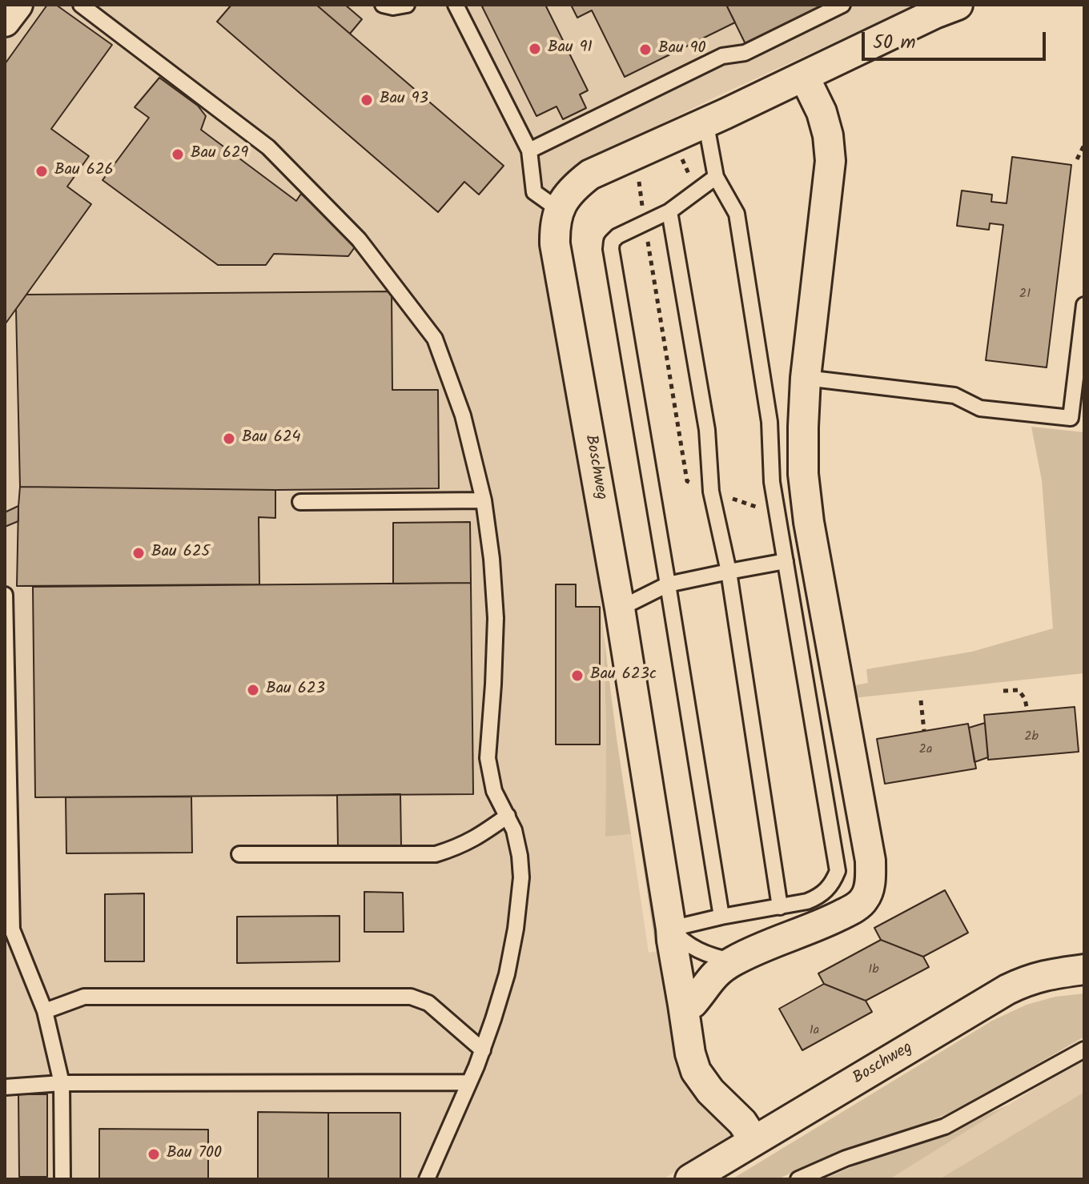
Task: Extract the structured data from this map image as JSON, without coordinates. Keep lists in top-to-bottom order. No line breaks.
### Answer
{"streets":{"street":["Boschweg"]},"places":["Bau 91","Bau 90","Bau 93","Bau 629","Bau 626","Bau 624","Bau 625","Bau 623c","Bau 623","Bau 700"],"house_numbers":["21","2b","2a","1b","1a"],"scale_bar":"50 m"}
